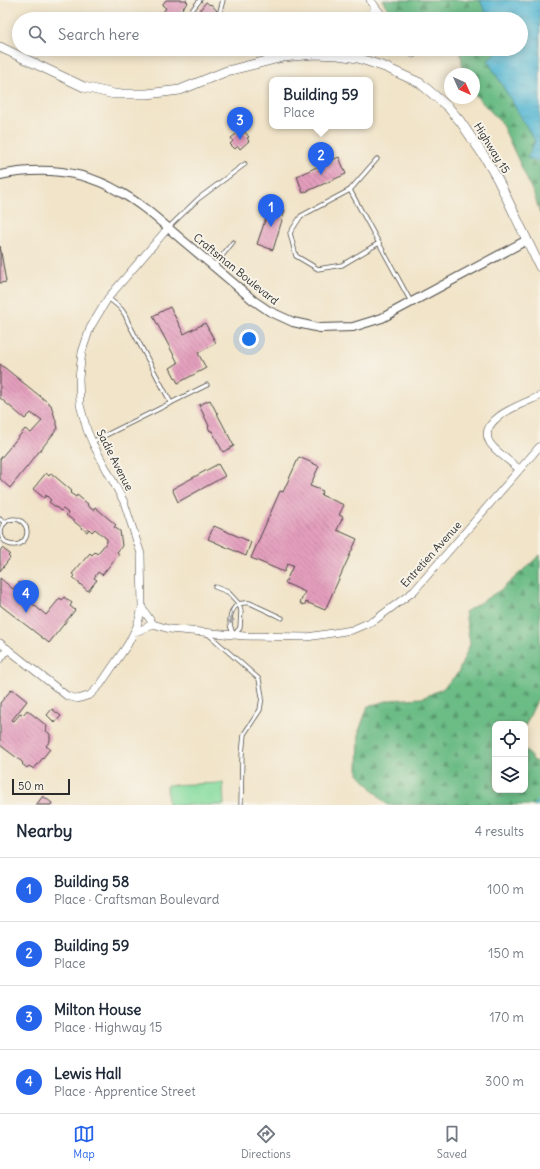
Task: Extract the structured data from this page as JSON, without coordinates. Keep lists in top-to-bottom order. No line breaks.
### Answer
{"streets":{"main road":["Highway 15"],"street":["Craftsman Boulevard","Sadie Avenue","Entretien Avenue"]},"crossings":[["Highway 15","Craftsman Boulevard"],["Craftsman Boulevard","Sadie Avenue"]],"scale_bar":"50 m","north":"bottom right","page":{"search":"Search here","popup":["Building 59","Place"],"pins":["3","2","1","4"],"scale":"50 m","heading":["Nearby","4 results"],"list":[{"mark":"1","name":"Building 58","note":"Place · Craftsman Boulevard","value":"100 m"},{"mark":"2","name":"Building 59","note":"Place","value":"150 m"},{"mark":"3","name":"Milton House","note":"Place · Highway 15","value":"170 m"},{"mark":"4","name":"Lewis Hall","note":"Place · Apprentice Street","value":"300 m"}],"nav":["Map","Directions","Saved"]}}
